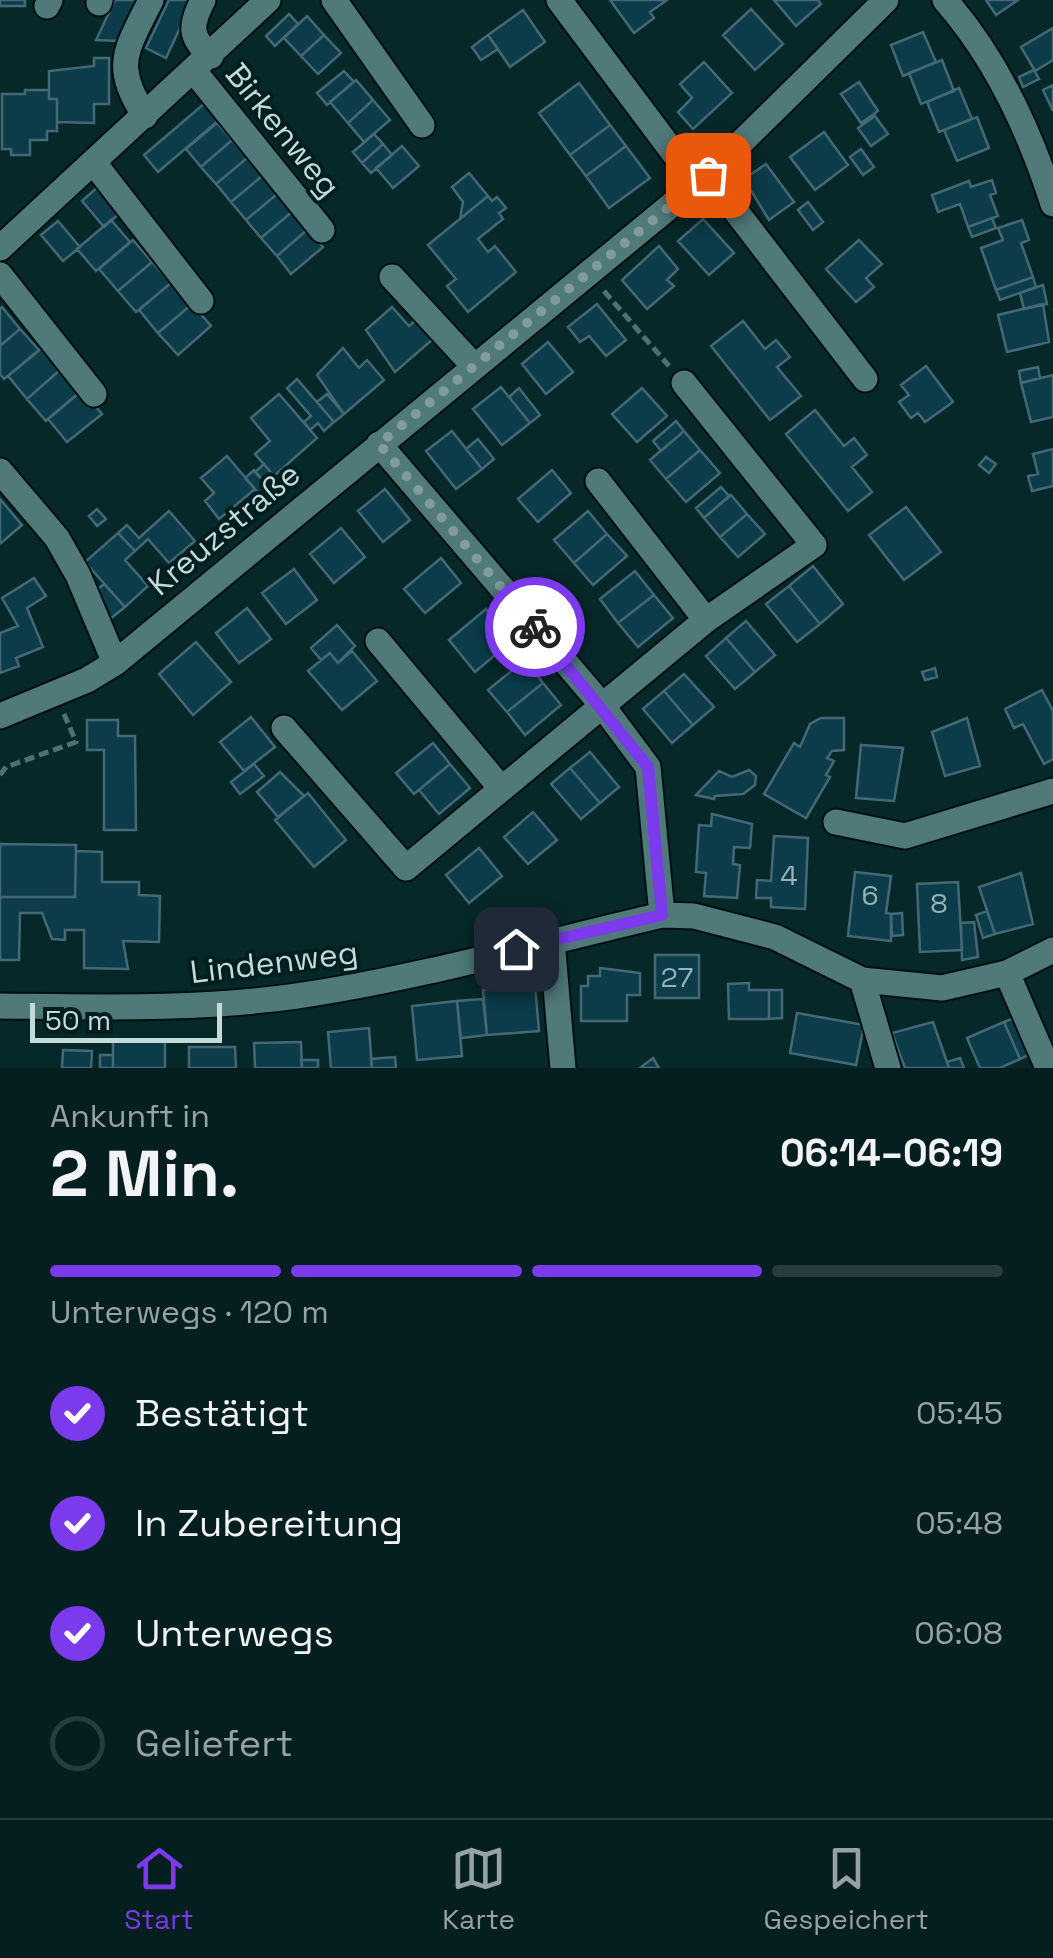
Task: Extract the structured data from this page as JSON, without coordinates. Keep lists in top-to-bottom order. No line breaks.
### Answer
{"streets":{"street":["Birkenweg","Kreuzstraße","Lindenweg"]},"house_numbers":["4","6","8","27"],"scale_bar":"50 m","page":{"scale":"50 m","heading":["2 Min.","Ankunft in","06:14–06:19"],"bar":"Unterwegs · 120 m","list":[["Bestätigt","05:45"],["In Zubereitung","05:48"],["Unterwegs","06:08"],"Geliefert"],"tabs":["Start","Karte","Gespeichert"]}}
